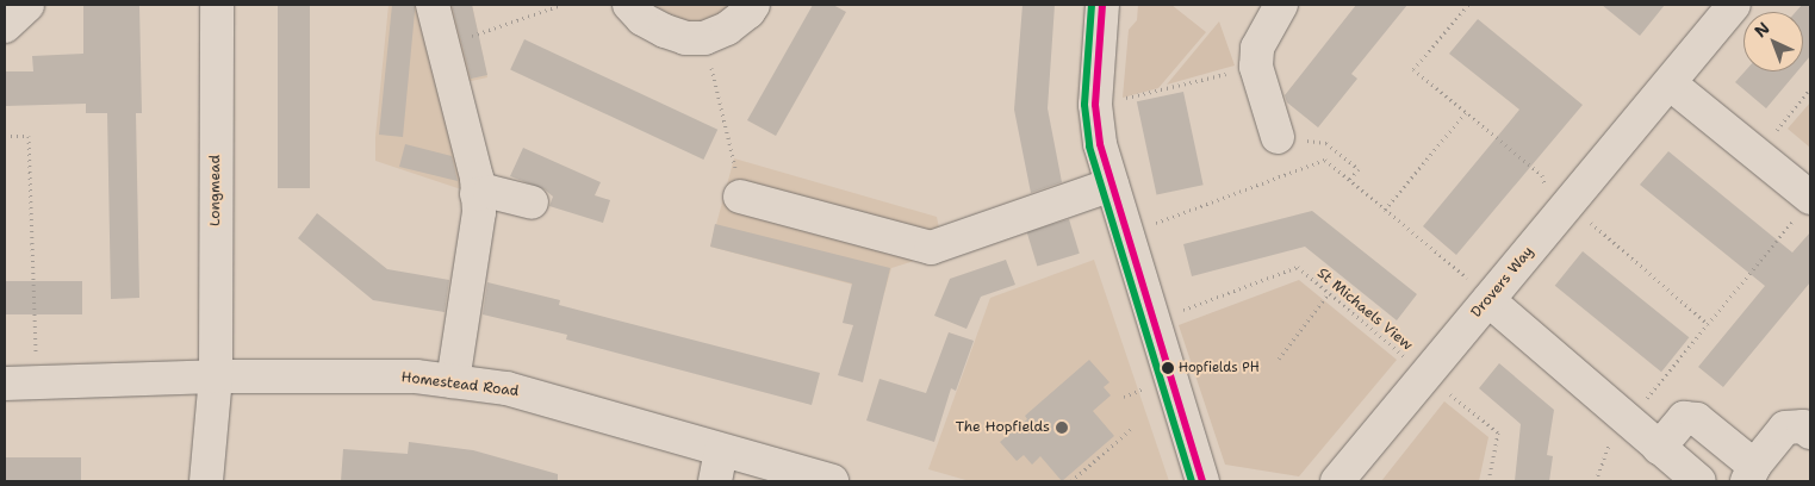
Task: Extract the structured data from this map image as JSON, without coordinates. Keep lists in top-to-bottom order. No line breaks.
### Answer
{"streets":{"street":["Longmead","Drovers Way","Homestead Road"],"path":["St Michaels View"]},"crossings":[["Longmead","Homestead Road"],["Drovers Way","St Michaels View"]],"places":["Hopfields PH","The Hopfields"],"north":"top left"}
